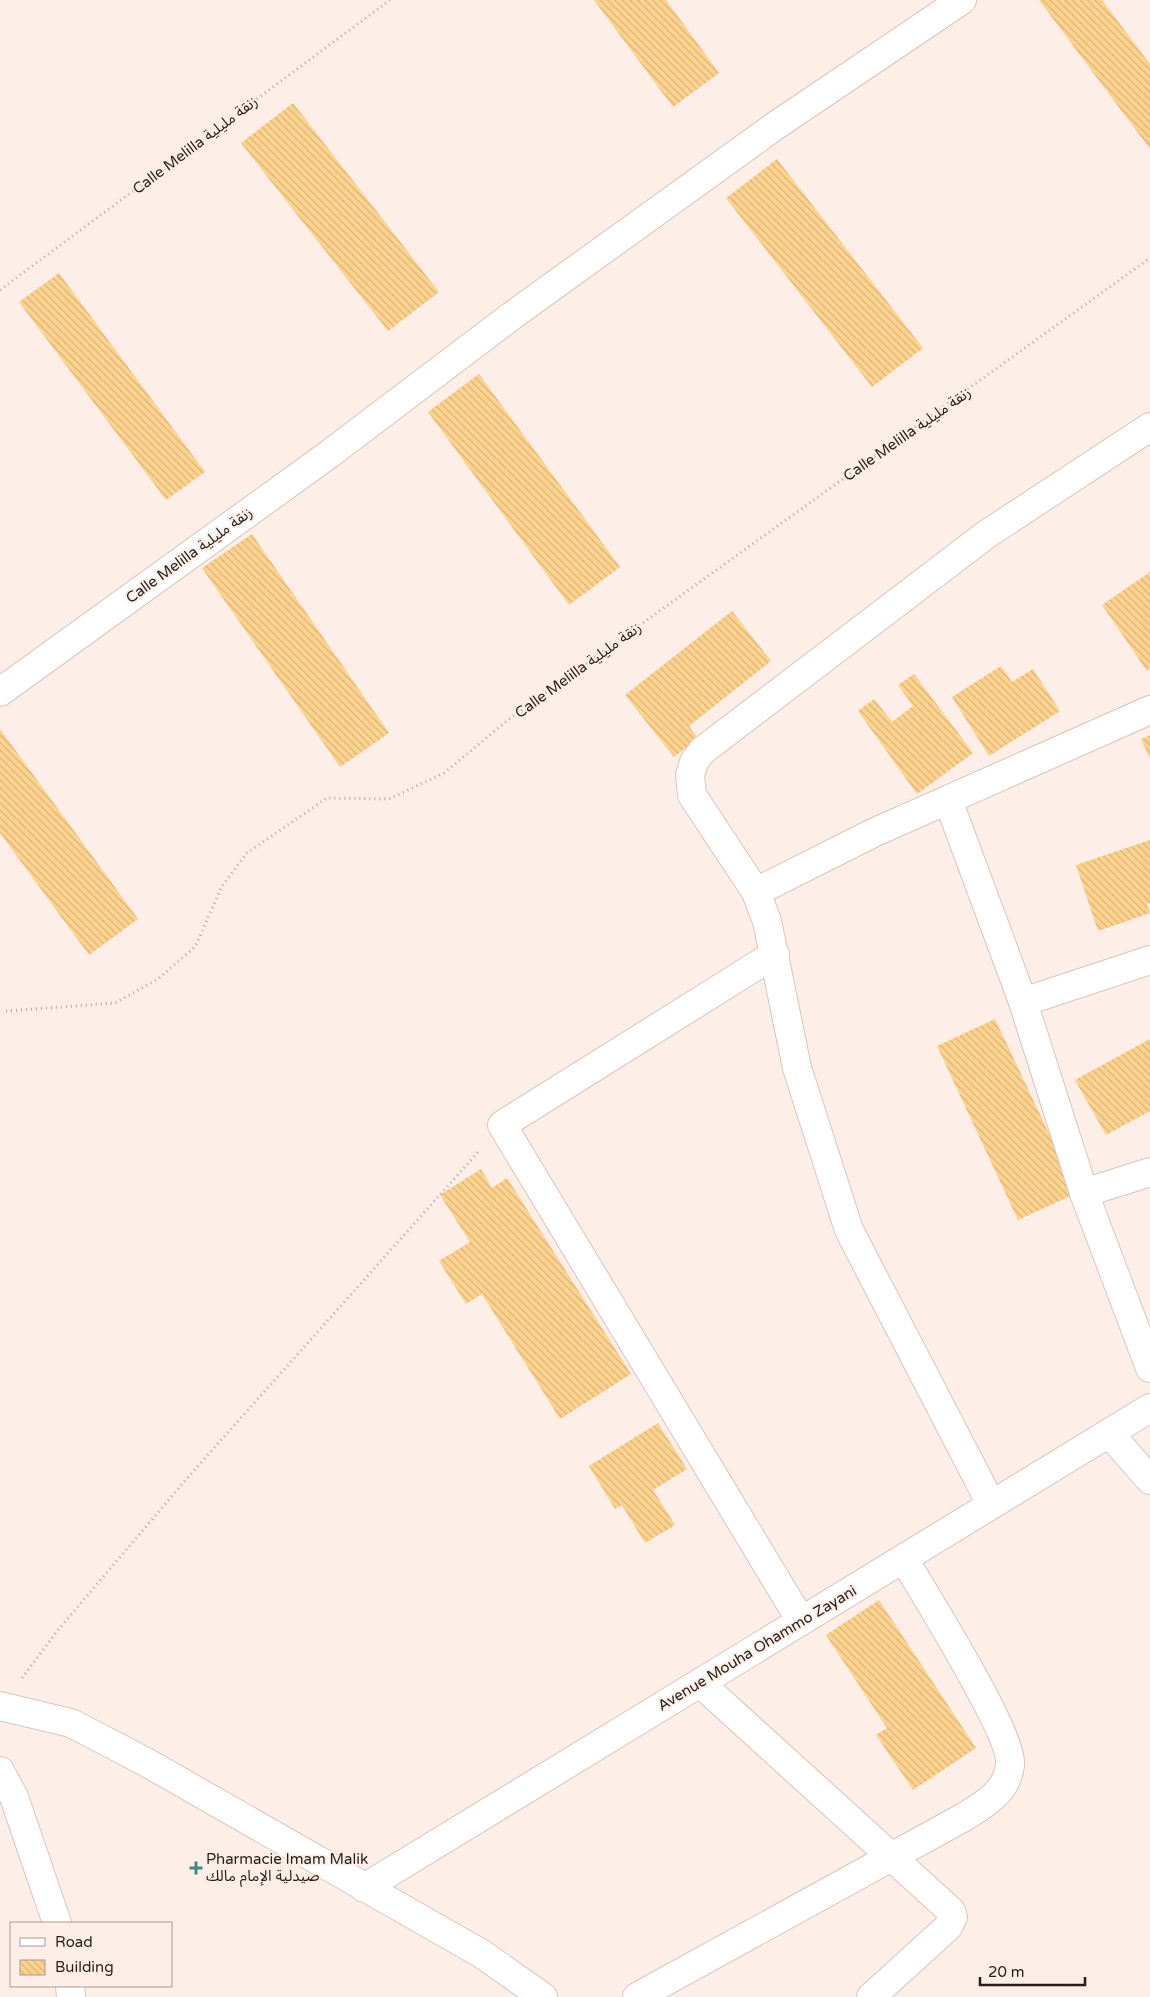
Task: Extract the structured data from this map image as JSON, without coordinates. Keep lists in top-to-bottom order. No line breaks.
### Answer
{"streets":{"street":["Calle Melilla زنقة مليلية","Avenue Mouha Ohammo Zayani"]},"places":{"health":["Pharmacie Imam Malik صيدلية الإمام مالك"]},"legend":["Road","Building"],"scale_bar":"20 m"}
